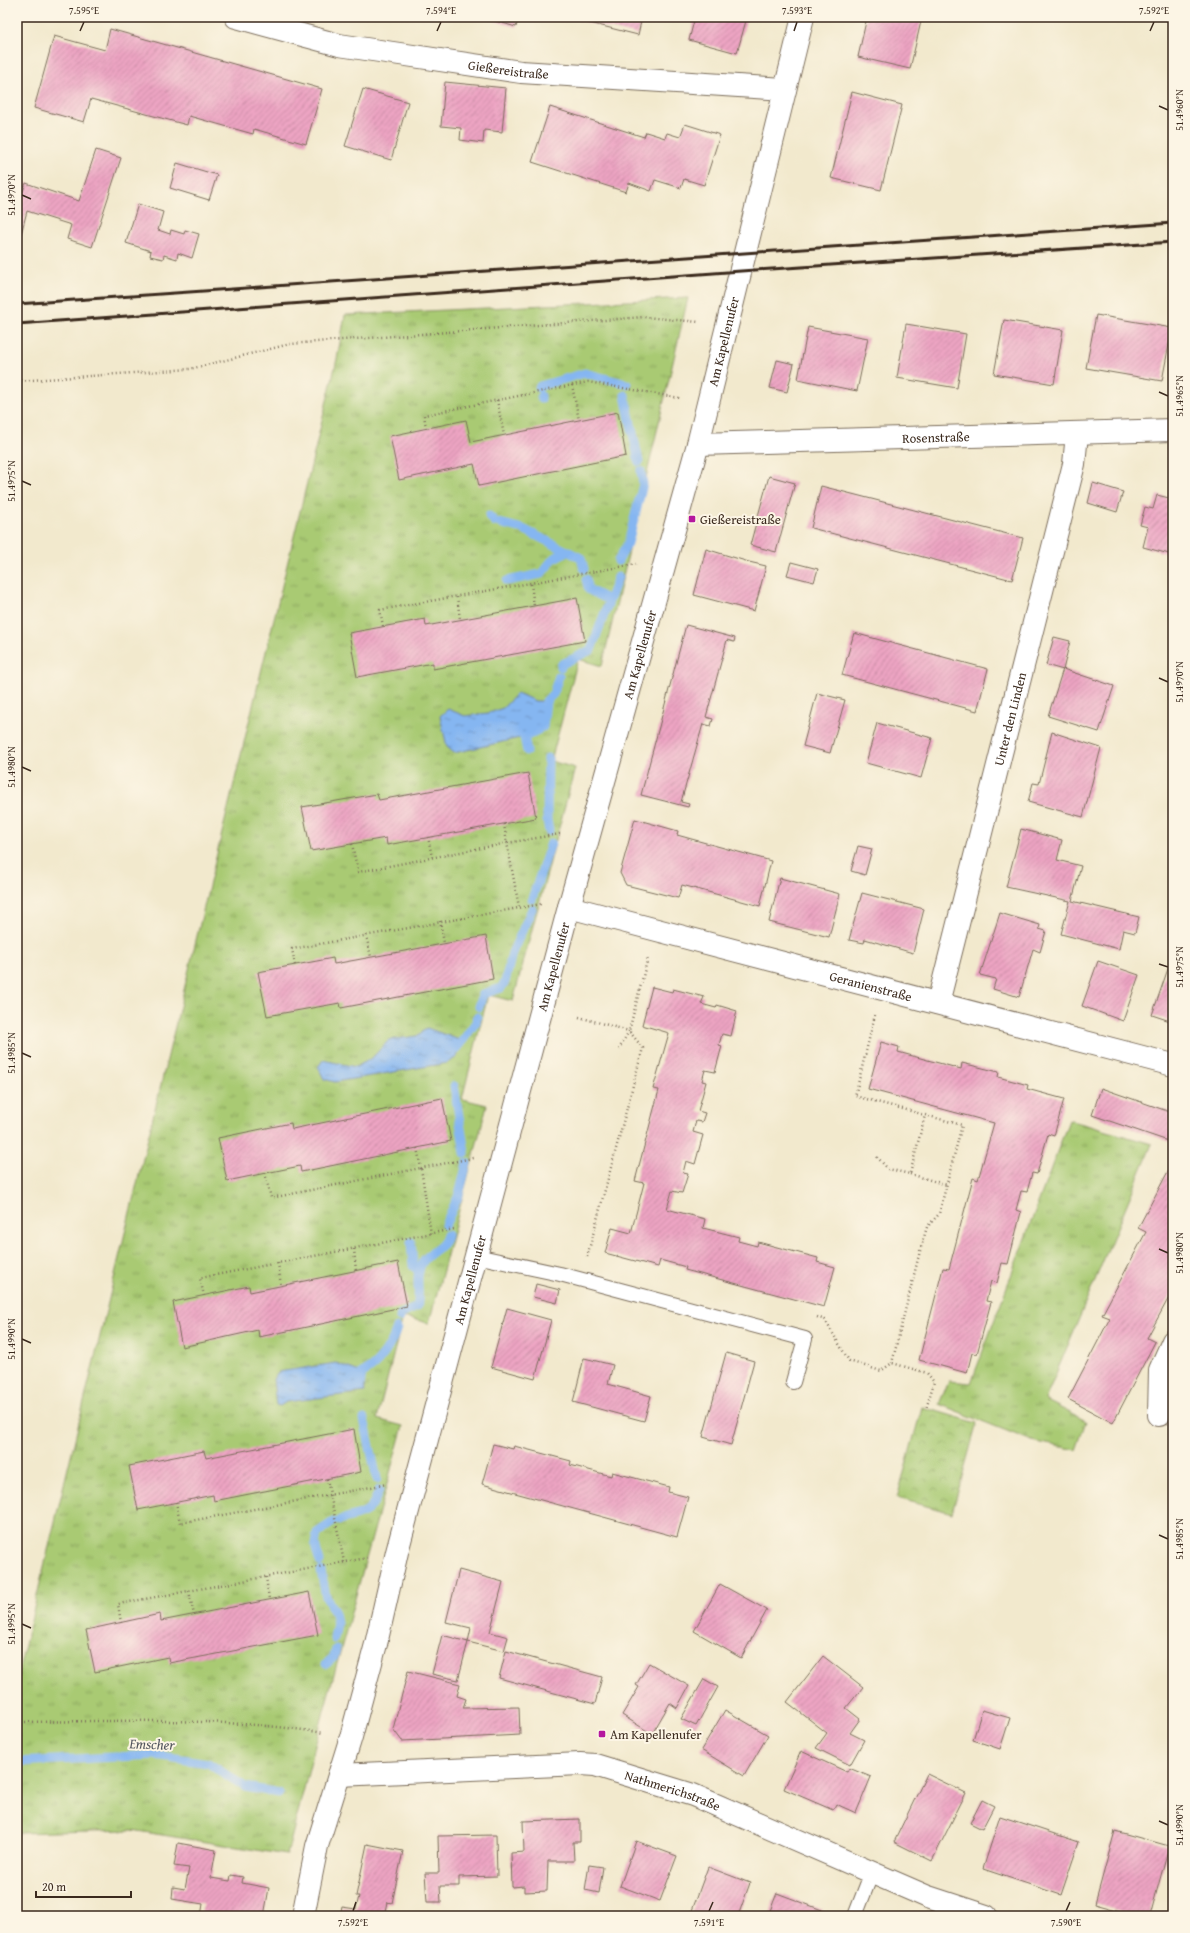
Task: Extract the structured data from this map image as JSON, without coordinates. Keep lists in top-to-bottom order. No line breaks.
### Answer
{"streets":{"street":["Gießereistraße","Am Kapellenufer","Rosenstraße","Unter den Linden","Geranienstraße","Nathmerichstraße"]},"crossings":[["Gießereistraße","Am Kapellenufer"],["Am Kapellenufer","Rosenstraße"],["Am Kapellenufer","Geranienstraße"],["Am Kapellenufer","Nathmerichstraße"],["Rosenstraße","Unter den Linden"],["Unter den Linden","Geranienstraße"]],"water":["Emscher"],"places":{"transit":["Gießereistraße","Am Kapellenufer"]},"scale_bar":"20 m","coordinates":["7.595°E","7.594°E","7.593°E","7.592°E","51.4960°N","51.4970°N","51.4965°N","51.4975°N","51.4980°N","51.4985°N","51.4990°N","51.4995°N","7.591°E","7.590°E"]}
